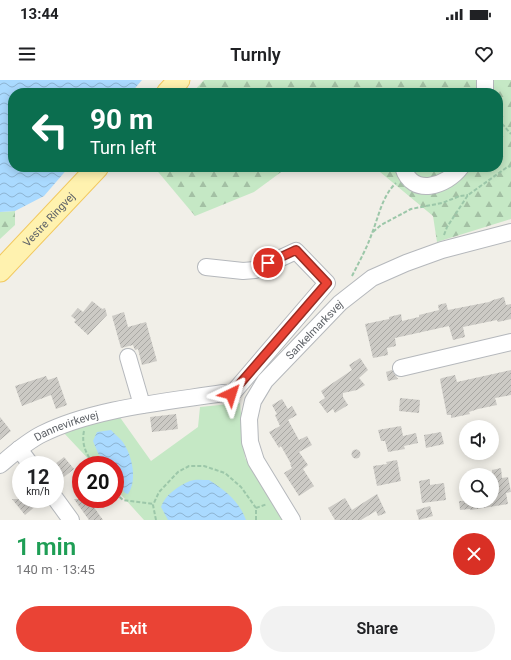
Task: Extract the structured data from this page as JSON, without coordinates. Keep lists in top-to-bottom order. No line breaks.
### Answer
{"streets":{"main road":["Vestre Ringvej"],"street":["Sankelmarksvej","Dannevirkevej"]},"page":{"status":"13:44","header":"Turnly","turn":["90 m","Turn left"],"speed":"12 km/h","limit":"20","heading":["1 min","140 m · 13:45"],"buttons":["Exit","Share"]}}
